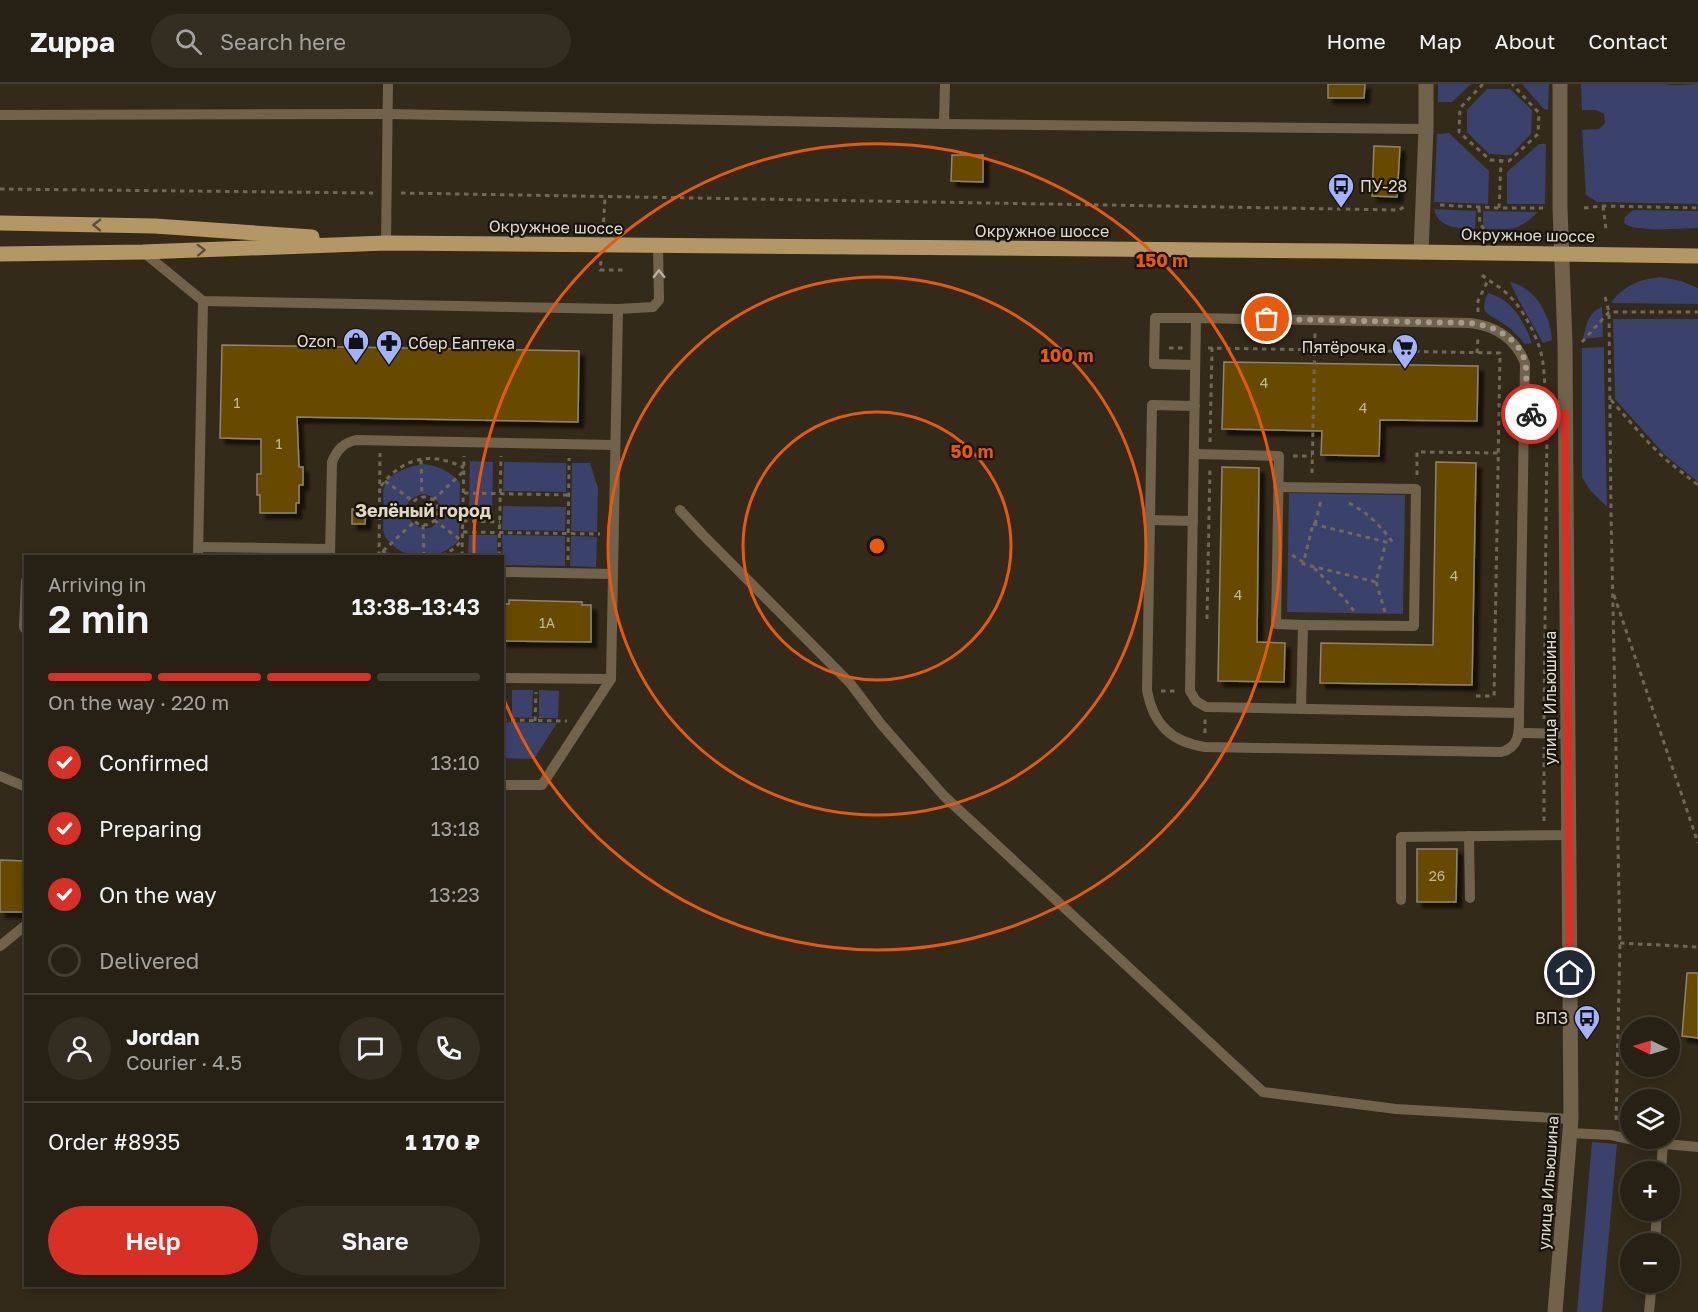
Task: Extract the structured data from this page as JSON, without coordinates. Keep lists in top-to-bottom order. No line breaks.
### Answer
{"streets":{"main road":["Окружное шоссе"],"street":["улица Ильюшина"]},"crossings":[["Окружное шоссе","улица Ильюшина"]],"districts":["Зелёный город"],"places":{"bus stop":["ПУ-28","ВПЗ"],"shop":["Ozon"],"pharmacy":["Сбер Еаптека"],"supermarket":["Пятёрочка"]},"house_numbers":["4","1","4","1","4","4","1А","26"],"north":"left","page":{"header":"Zuppa","search":"Search here","nav":["Home","Map","About","Contact"],"heading":["2 min","Arriving in","13:38–13:43"],"panel":["Jordan","Courier · 4.5","Order #8935","1 170 ₽"],"bar":"On the way · 220 m","list":[["Confirmed","13:10"],["Preparing","13:18"],["On the way","13:23"],"Delivered"],"map_buttons":["+","−"],"buttons":["Help","Share"]},"rings":["150 m","100 m","50 m"]}
